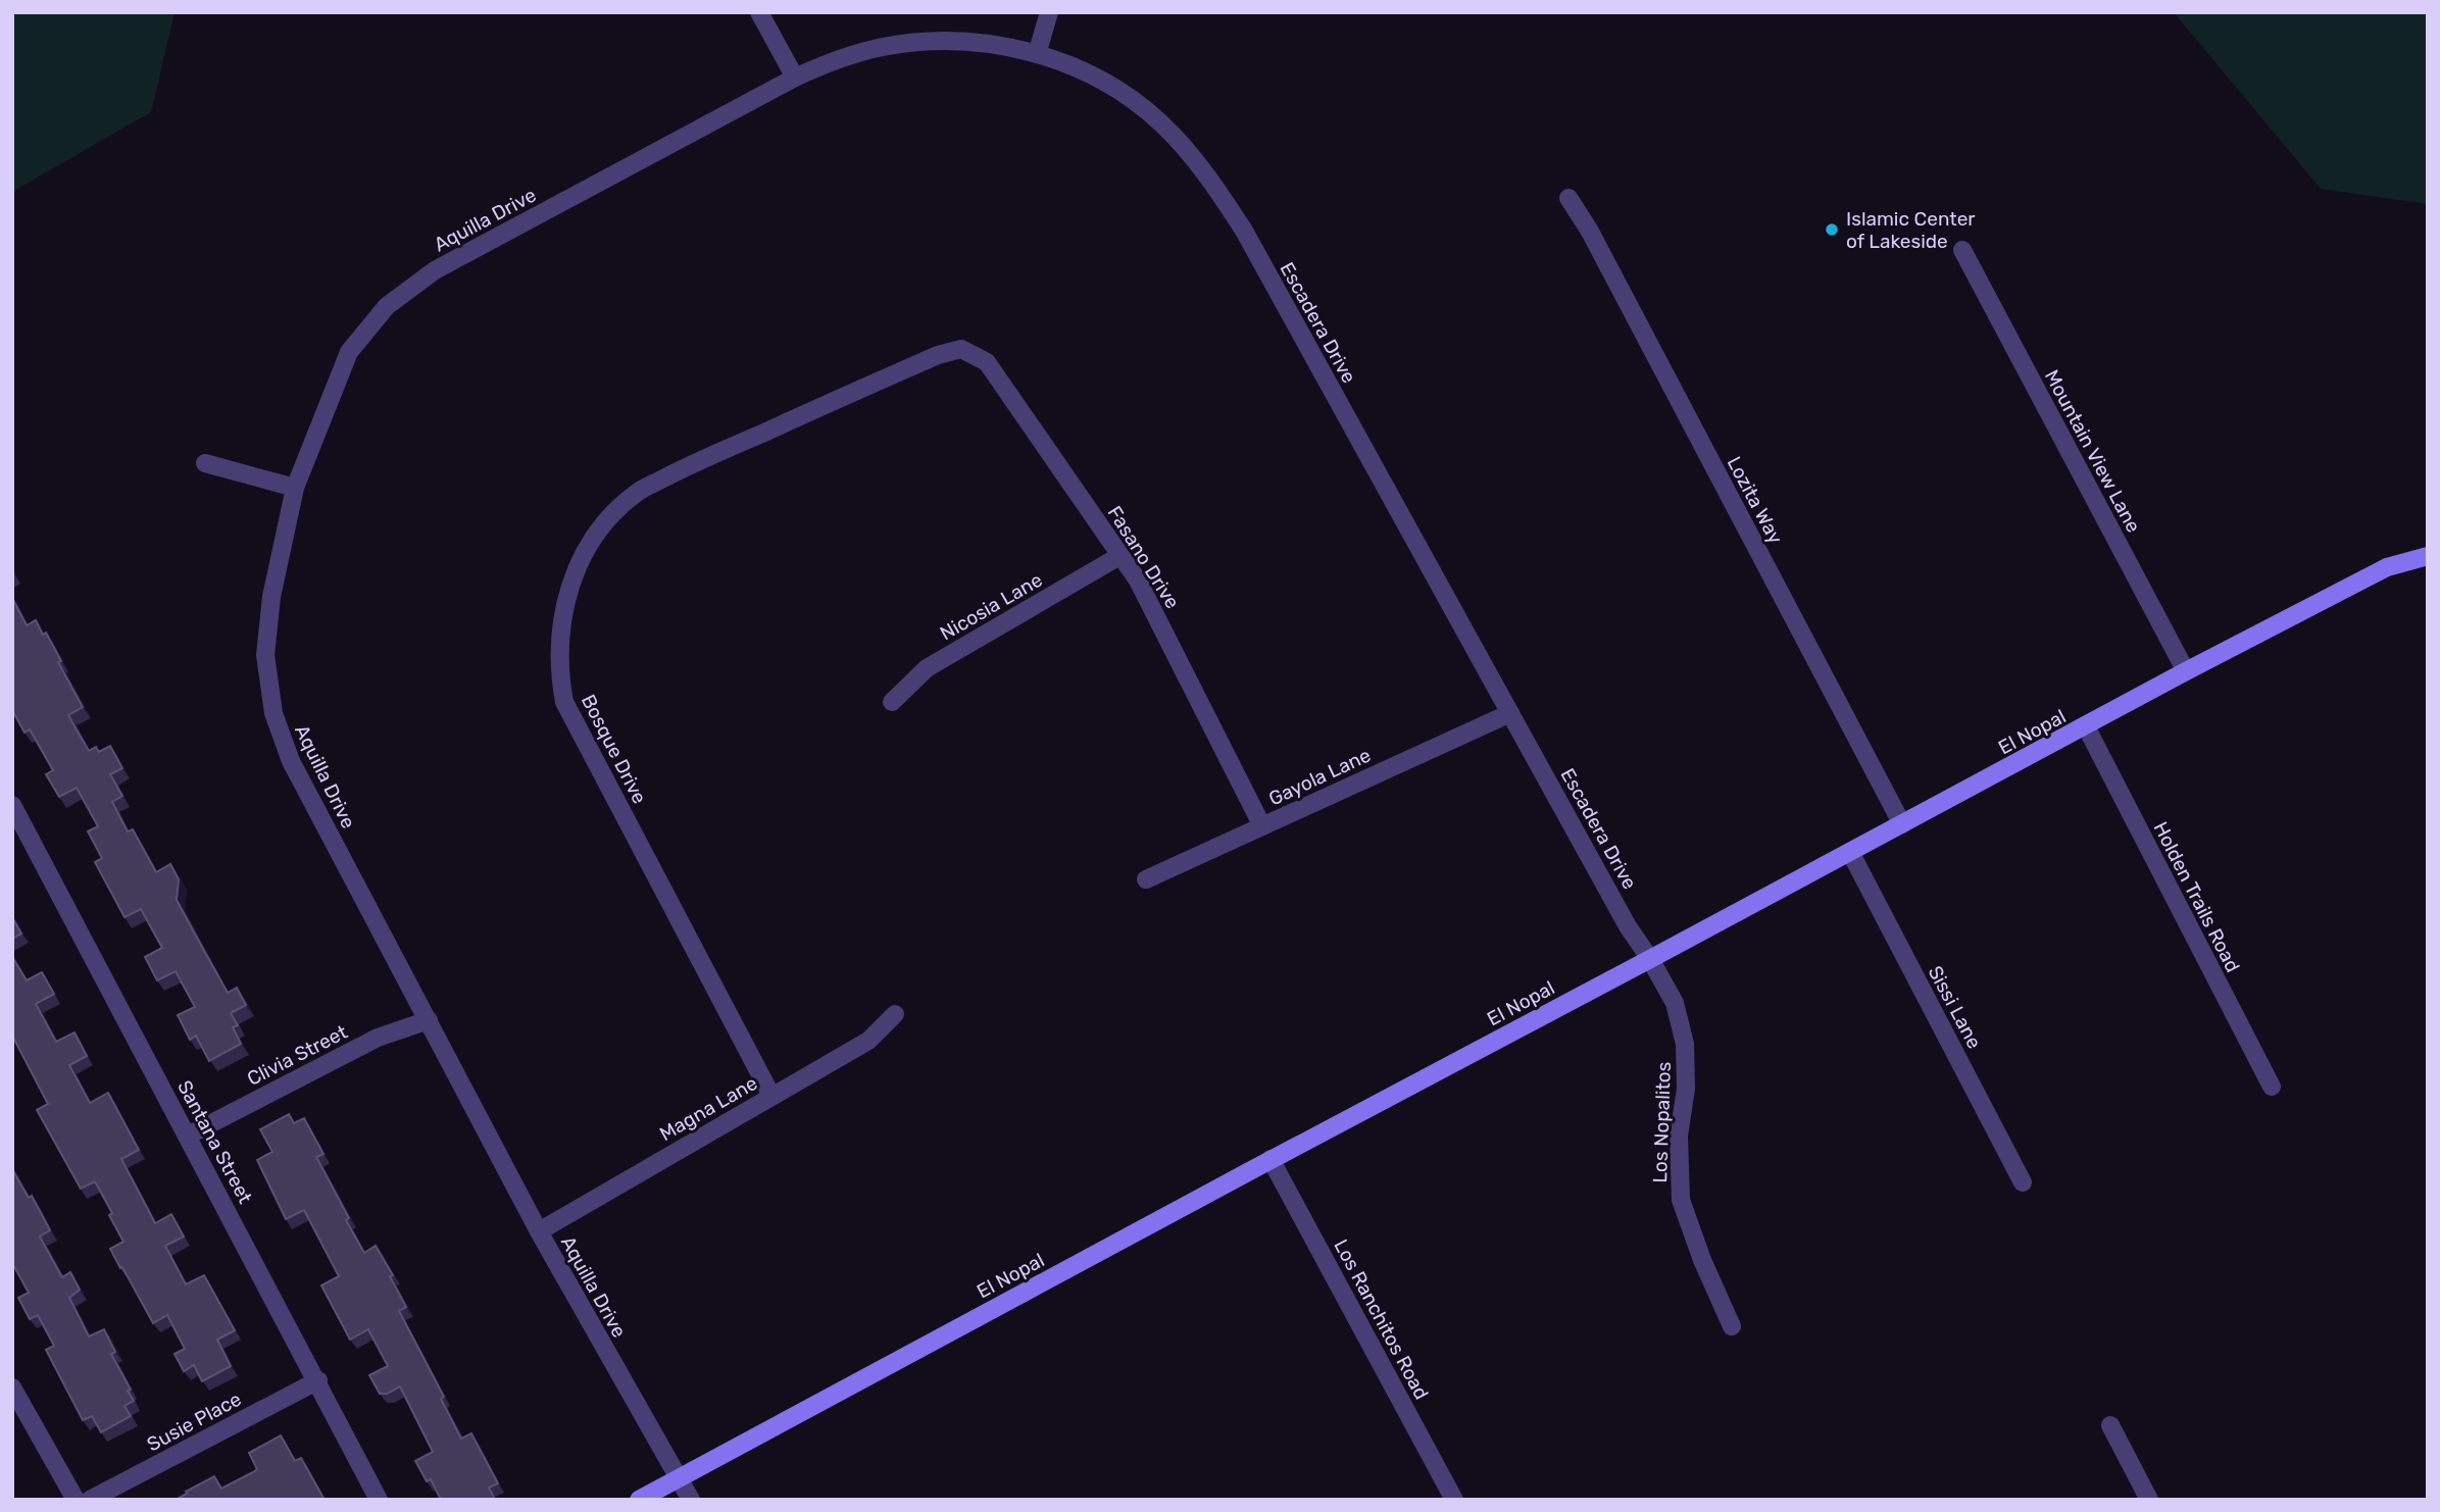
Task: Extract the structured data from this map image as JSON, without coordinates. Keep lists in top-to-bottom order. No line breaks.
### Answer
{"streets":{"main road":["El Nopal"],"street":["Aquilla Drive","Escadera Drive","Mountain View Lane","Lozita Way","Fasano Drive","Nicosia Lane","Bosque Drive","Gayola Lane","Holden Trails Road","Sissi Lane","Clivia Street","Magna Lane","Los Nopalitos","Santana Street","Los Ranchitos Road","Susie Place"]},"crossings":[["Aquilla Drive","Escadera Drive"],["Aquilla Drive","El Nopal"],["Aquilla Drive","Clivia Street"],["Aquilla Drive","Magna Lane"],["Escadera Drive","El Nopal"],["Escadera Drive","Gayola Lane"],["Escadera Drive","Los Nopalitos"],["Mountain View Lane","El Nopal"],["Lozita Way","El Nopal"],["Fasano Drive","Nicosia Lane"],["Fasano Drive","Bosque Drive"],["Fasano Drive","Gayola Lane"],["El Nopal","Holden Trails Road"],["El Nopal","Sissi Lane"],["El Nopal","Los Nopalitos"],["El Nopal","Los Ranchitos Road"],["Bosque Drive","Magna Lane"],["Clivia Street","Santana Street"],["Santana Street","Susie Place"]],"places":["Islamic Center of Lakeside"]}
